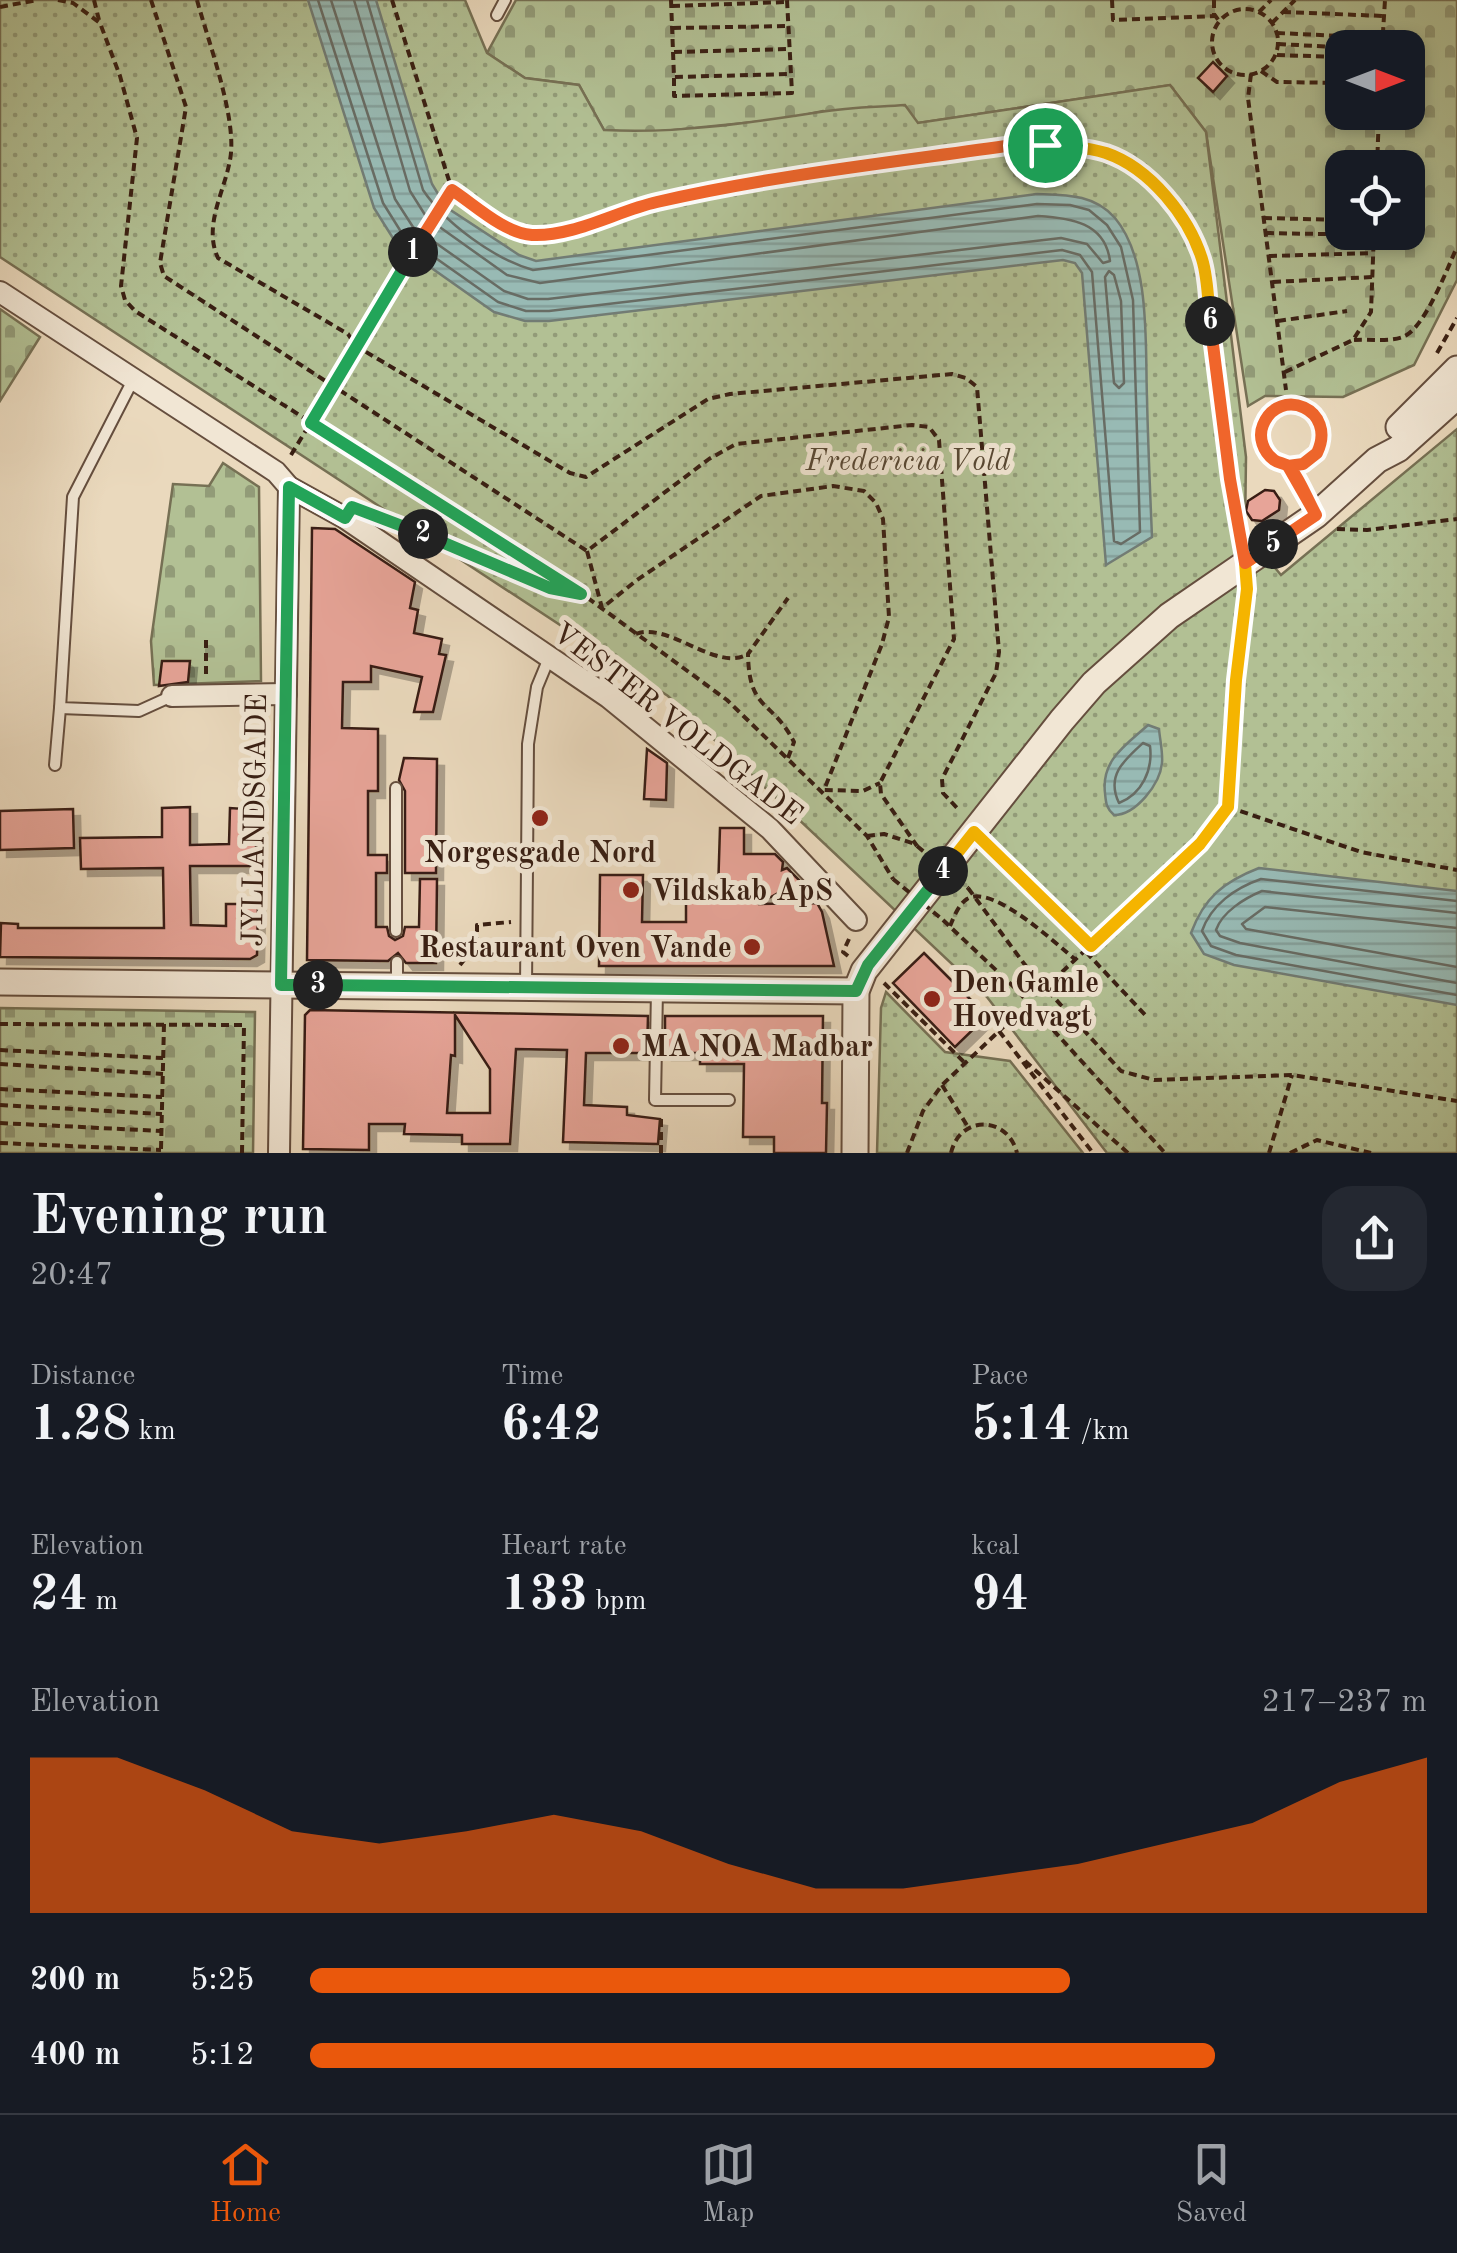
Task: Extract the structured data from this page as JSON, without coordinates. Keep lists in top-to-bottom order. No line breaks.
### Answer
{"streets":{"street":["VESTER VOLDGADE","JYLLANDSGADE"]},"crossings":[["VESTER VOLDGADE","JYLLANDSGADE"]],"parks":["Fredericia Vold"],"places":["Norgesgade Nord","Vildskab ApS","Restaurant Oven Vande","Den Gamle Hovedvagt","MA NOA Madbar"],"north":"right","page":{"pins":["1","6","2","5","4","3"],"heading":["Evening run","20:47"],"stats":[["Distance","1.28 km"],["Time","6:42"],["Pace","5:14 /km"],["Elevation","24 m"],["Heart rate","133 bpm"],["kcal","94"]],"chart":["Elevation","217–237 m"],"list":[{"name":"200 m","note":"5:25"},{"name":"400 m","note":"5:12"}],"tabs":["Home","Map","Saved"]}}
